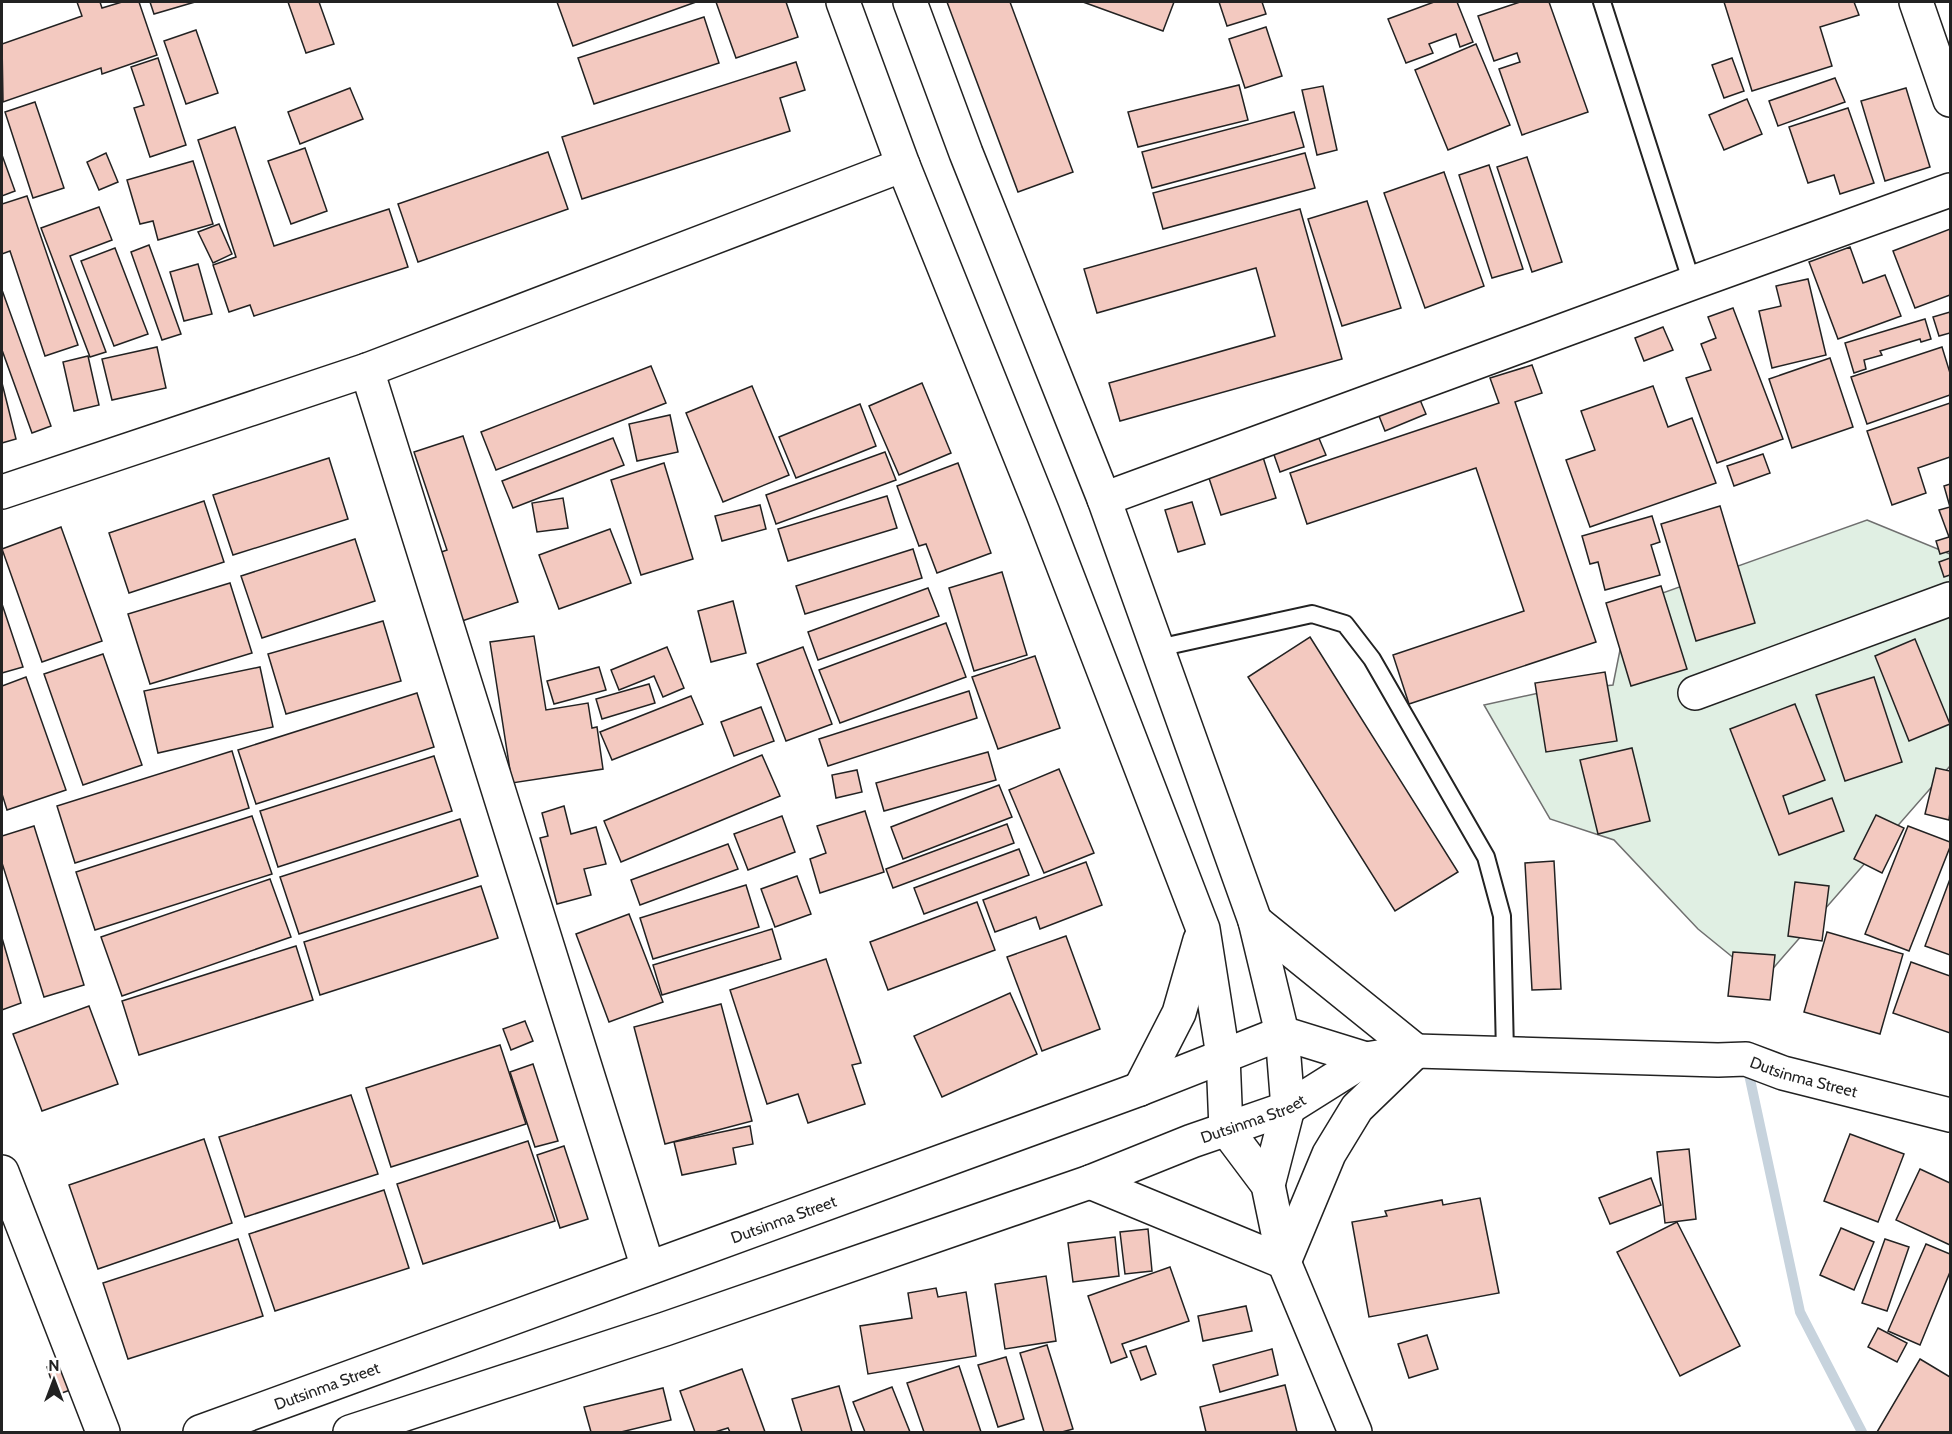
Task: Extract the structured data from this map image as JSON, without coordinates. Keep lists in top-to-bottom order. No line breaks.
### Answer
{"streets":{"street":["Dutsinma Street"]},"north":"top"}
